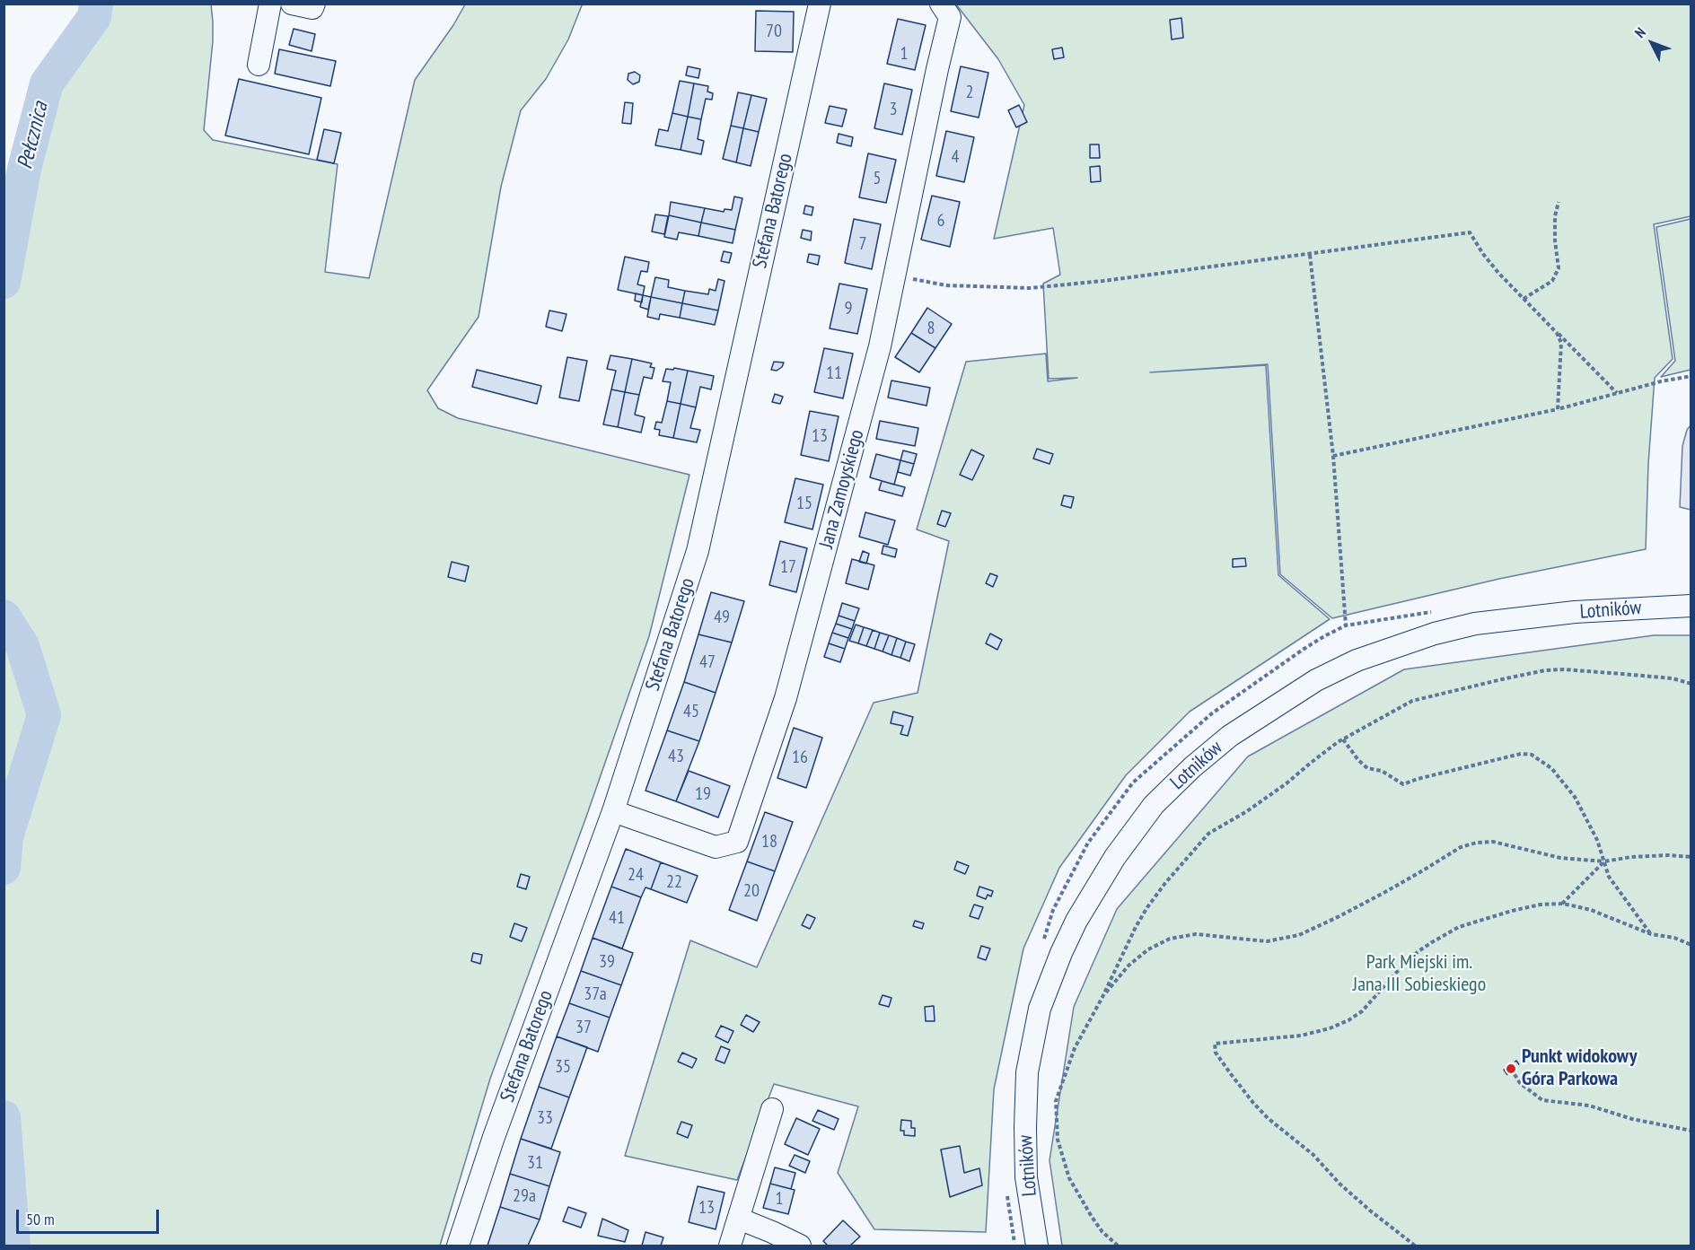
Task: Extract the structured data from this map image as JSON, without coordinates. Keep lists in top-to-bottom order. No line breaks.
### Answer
{"streets":{"street":["Stefana Batorego","Jana Zamoyskiego","Lotników"]},"crossings":[["Stefana Batorego","Jana Zamoyskiego"]],"water":["Pełcznica"],"parks":["Park Miejski im. Jana III Sobieskiego"],"places":["Punkt widokowy Góra Parkowa"],"house_numbers":["70","1","2","3","4","5","6","7","9","8","11","13","15","17","49","47","45","43","16","19","18","24","22","20","41","39","37a","37","35","33","31","29a","1","13"],"scale_bar":"50 m","north":"top left"}
